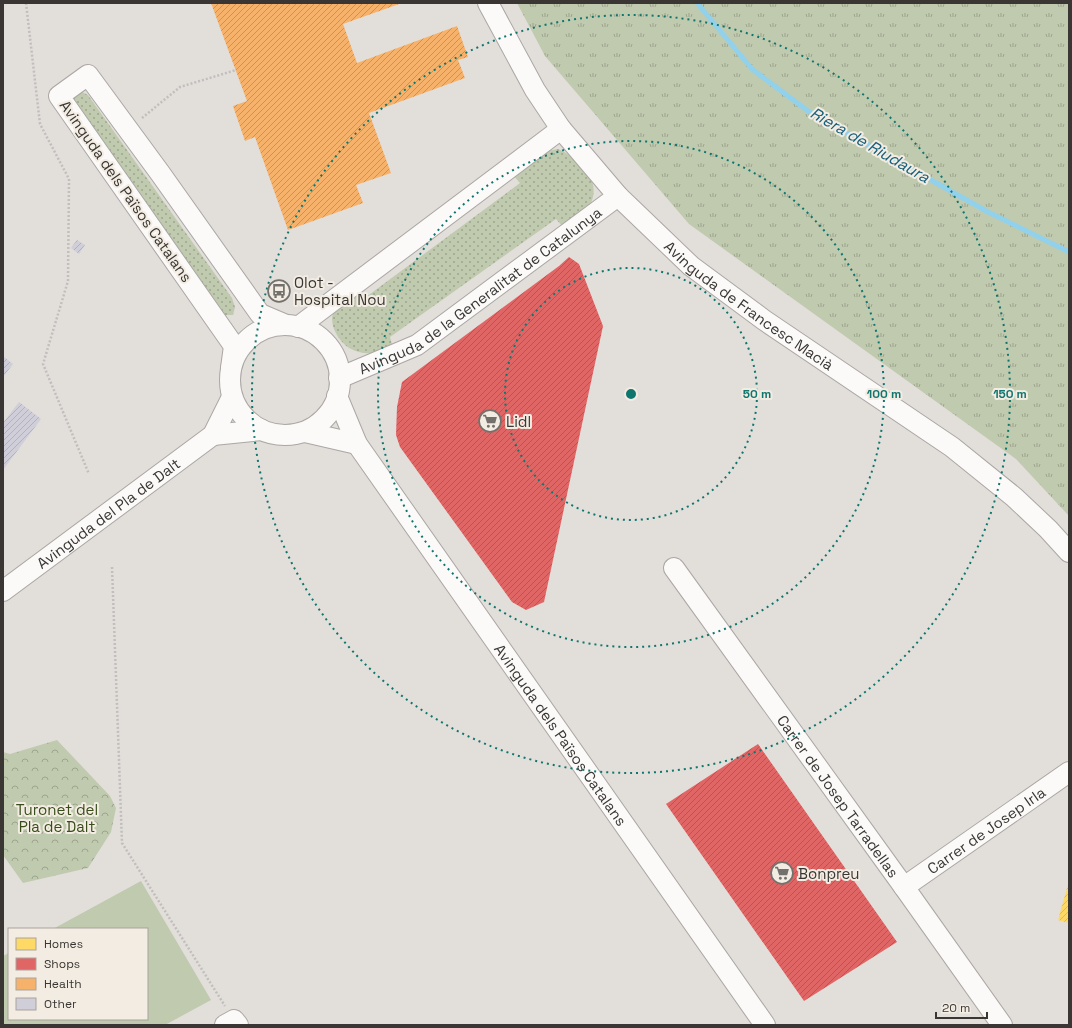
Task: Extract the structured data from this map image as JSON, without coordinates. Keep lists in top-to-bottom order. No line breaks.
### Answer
{"streets":{"street":["Avinguda dels Països Catalans","Avinguda de la Generalitat de Catalunya","Avinguda de Francesc Macià","Avinguda del Pla de Dalt","Carrer de Josep Tarradellas","Carrer de Josep Irla"]},"crossings":[["Avinguda dels Països Catalans","Avinguda de la Generalitat de Catalunya"],["Avinguda dels Països Catalans","Avinguda del Pla de Dalt"],["Avinguda de la Generalitat de Catalunya","Avinguda de Francesc Macià"],["Avinguda de la Generalitat de Catalunya","Avinguda del Pla de Dalt"],["Carrer de Josep Tarradellas","Carrer de Josep Irla"]],"water":["Riera de Riudaura"],"parks":["Turonet del Pla de Dalt"],"places":{"bus stop":["Olot - Hospital Nou"],"supermarket":["Lidl","Bonpreu"]},"legend":["Homes","Shops","Health","Other"],"scale_bar":"20 m","rings":["50 m","100 m","150 m"]}
